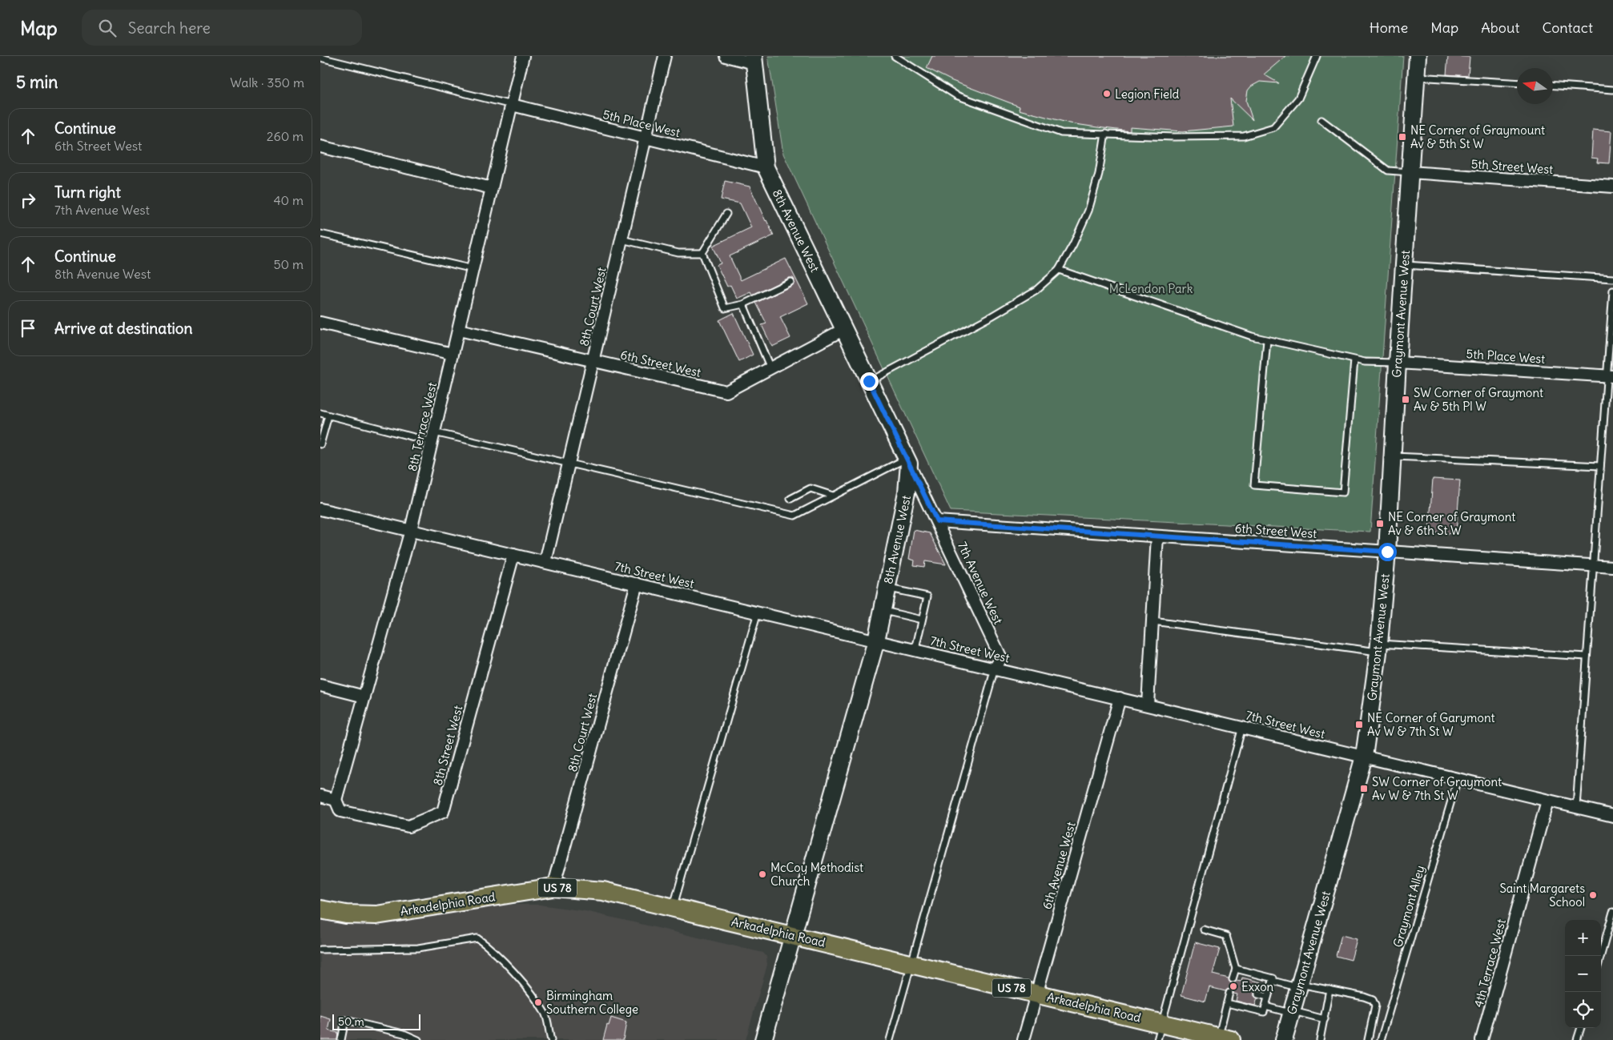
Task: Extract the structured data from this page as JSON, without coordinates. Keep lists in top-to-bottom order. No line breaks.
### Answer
{"streets":{"main road":["8th Avenue West","Graymont Avenue West","US 78","Arkadelphia Road"],"street":["5th Place West","5th Street West","8th Court West","6th Street West","8th Terrace West","7th Street West","7th Avenue West","8th Street West","6th Avenue West","4th Terrace West"],"lane":["Graymont Alley"]},"crossings":[["5th Place West","8th Avenue West"],["5th Place West","8th Court West"],["5th Place West","Graymont Avenue West"],["5th Place West","8th Terrace West"],["5th Street West","Graymont Avenue West"],["8th Avenue West","6th Street West"],["8th Avenue West","7th Street West"],["8th Avenue West","7th Avenue West"],["8th Avenue West","Arkadelphia Road"],["8th Court West","6th Street West"],["8th Court West","7th Street West"],["8th Court West","Arkadelphia Road"],["Graymont Avenue West","6th Street West"],["Graymont Avenue West","7th Street West"],["6th Street West","8th Terrace West"],["6th Street West","7th Avenue West"],["8th Terrace West","7th Street West"],["8th Terrace West","8th Street West"],["7th Street West","7th Avenue West"],["7th Street West","8th Street West"],["7th Street West","6th Avenue West"],["7th Street West","Graymont Alley"],["7th Street West","4th Terrace West"],["6th Avenue West","Arkadelphia Road"]],"parks":["McLendon Park"],"places":{"other":["Legion Field","McCoy Methodist Church","Saint Margarets School","Exxon","Birmingham Southern College"],"transit":["NE Corner of Graymount Av & 5th St W","SW Corner of Graymont Av & 5th Pl W","NE Corner of Graymont Av & 6th St W","NE Corner of Garymont Av W & 7th St W","SW Corner of Graymont Av W & 7th St W"]},"scale_bar":"50 m","north":"left","page":{"header":"Map","search":"Search here","nav":["Home","Map","About","Contact"],"heading":["5 min","Walk · 350 m"],"list":[["Continue","6th Street West","260 m"],["Turn right","7th Avenue West","40 m"],["Continue","8th Avenue West","50 m"],"Arrive at destination"],"map_buttons":["+","−"],"scale":"50 m"}}
